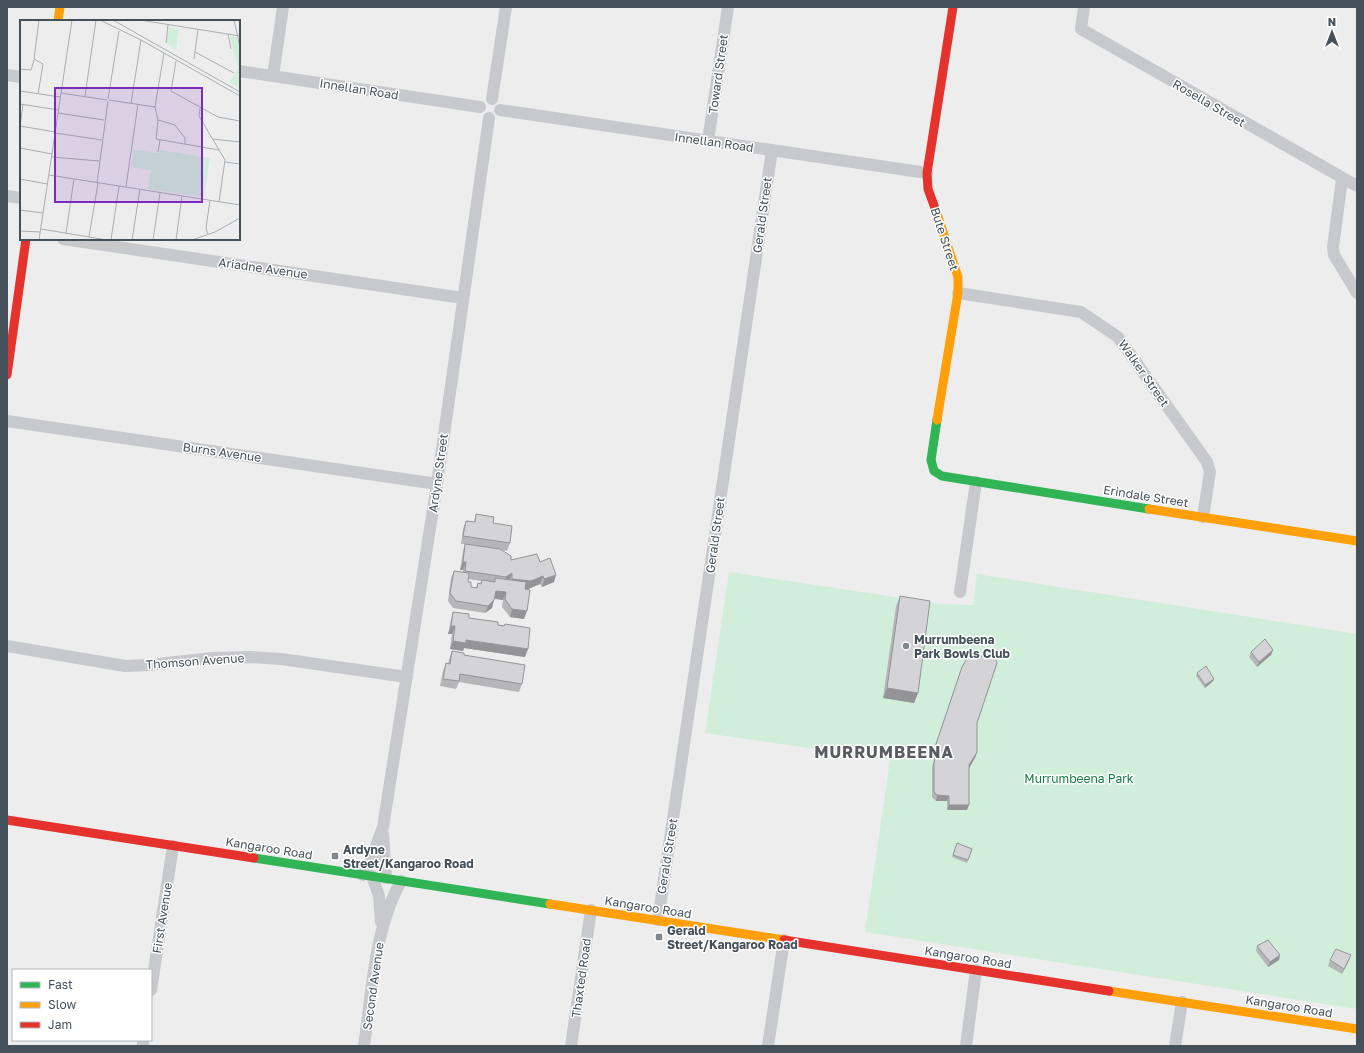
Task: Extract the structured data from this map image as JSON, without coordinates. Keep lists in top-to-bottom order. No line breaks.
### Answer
{"streets":{"street":["Toward Street","Innellan Road","Rosella Street","Gerald Street","Bute Street","Ariadne Avenue","Walker Street","Burns Avenue","Ardyne Street","Erindale Street","Thomson Avenue","Kangaroo Road","First Avenue","Thaxted Road","Second Avenue"]},"crossings":[["Toward Street","Innellan Road"],["Innellan Road","Gerald Street"],["Innellan Road","Bute Street"],["Innellan Road","Ardyne Street"],["Gerald Street","Kangaroo Road"],["Bute Street","Walker Street"],["Bute Street","Erindale Street"],["Ariadne Avenue","Ardyne Street"],["Walker Street","Erindale Street"],["Burns Avenue","Ardyne Street"],["Ardyne Street","Thomson Avenue"],["Ardyne Street","Kangaroo Road"],["Ardyne Street","Second Avenue"],["Kangaroo Road","First Avenue"],["Kangaroo Road","Thaxted Road"],["Kangaroo Road","Second Avenue"]],"districts":["MURRUMBEENA"],"parks":["Murrumbeena Park"],"places":{"other":["Murrumbeena Park Bowls Club"],"transit":["Ardyne Street/Kangaroo Road","Gerald Street/Kangaroo Road"]},"legend":["Fast","Slow","Jam"],"north":"top"}
